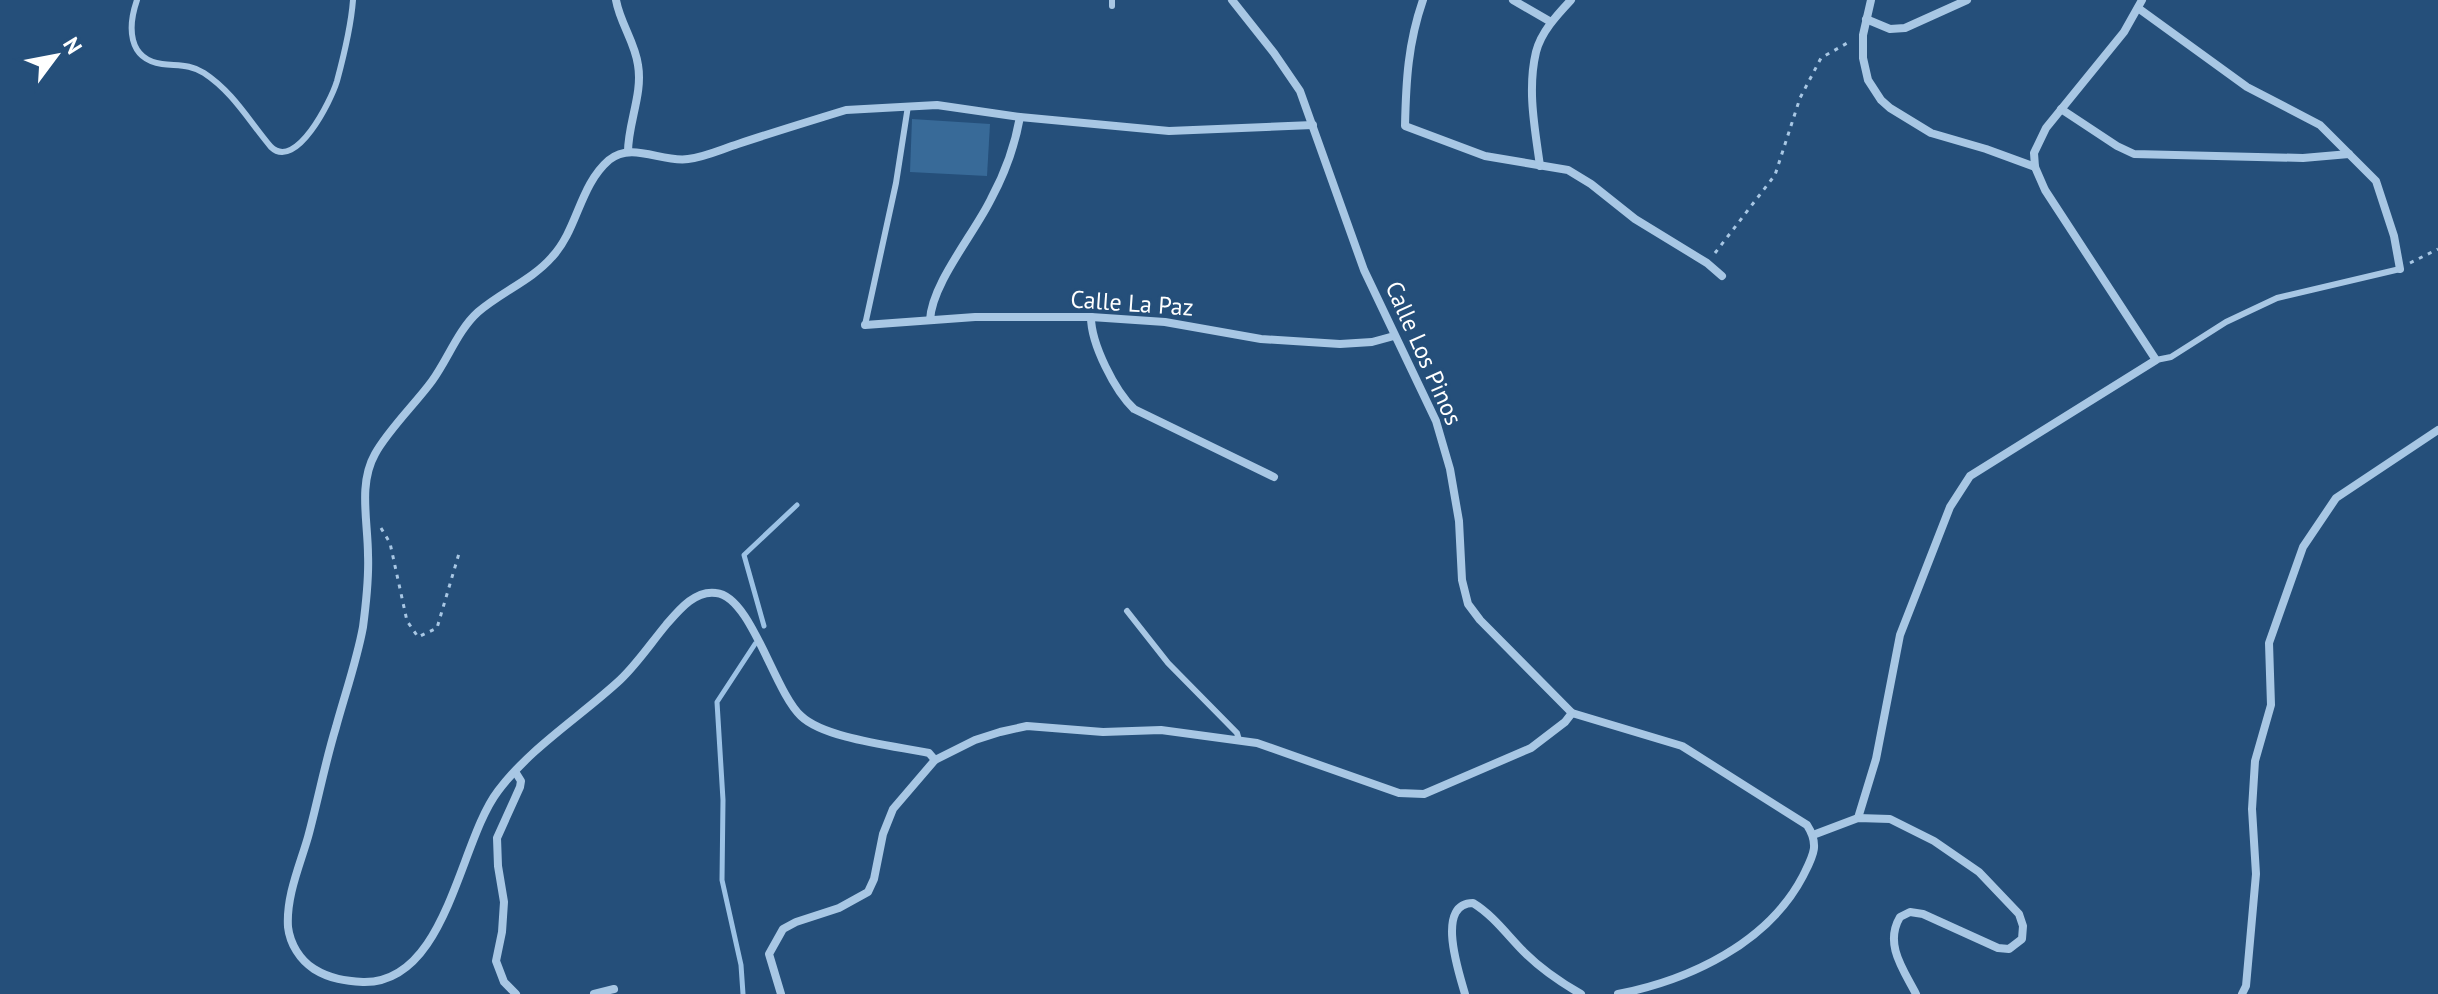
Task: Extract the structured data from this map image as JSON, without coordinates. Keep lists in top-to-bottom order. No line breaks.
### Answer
{"streets":{"street":["Calle La Paz","Calle Los Pinos"]},"crossings":[["Calle La Paz","Calle Los Pinos"]],"north":"top right"}
